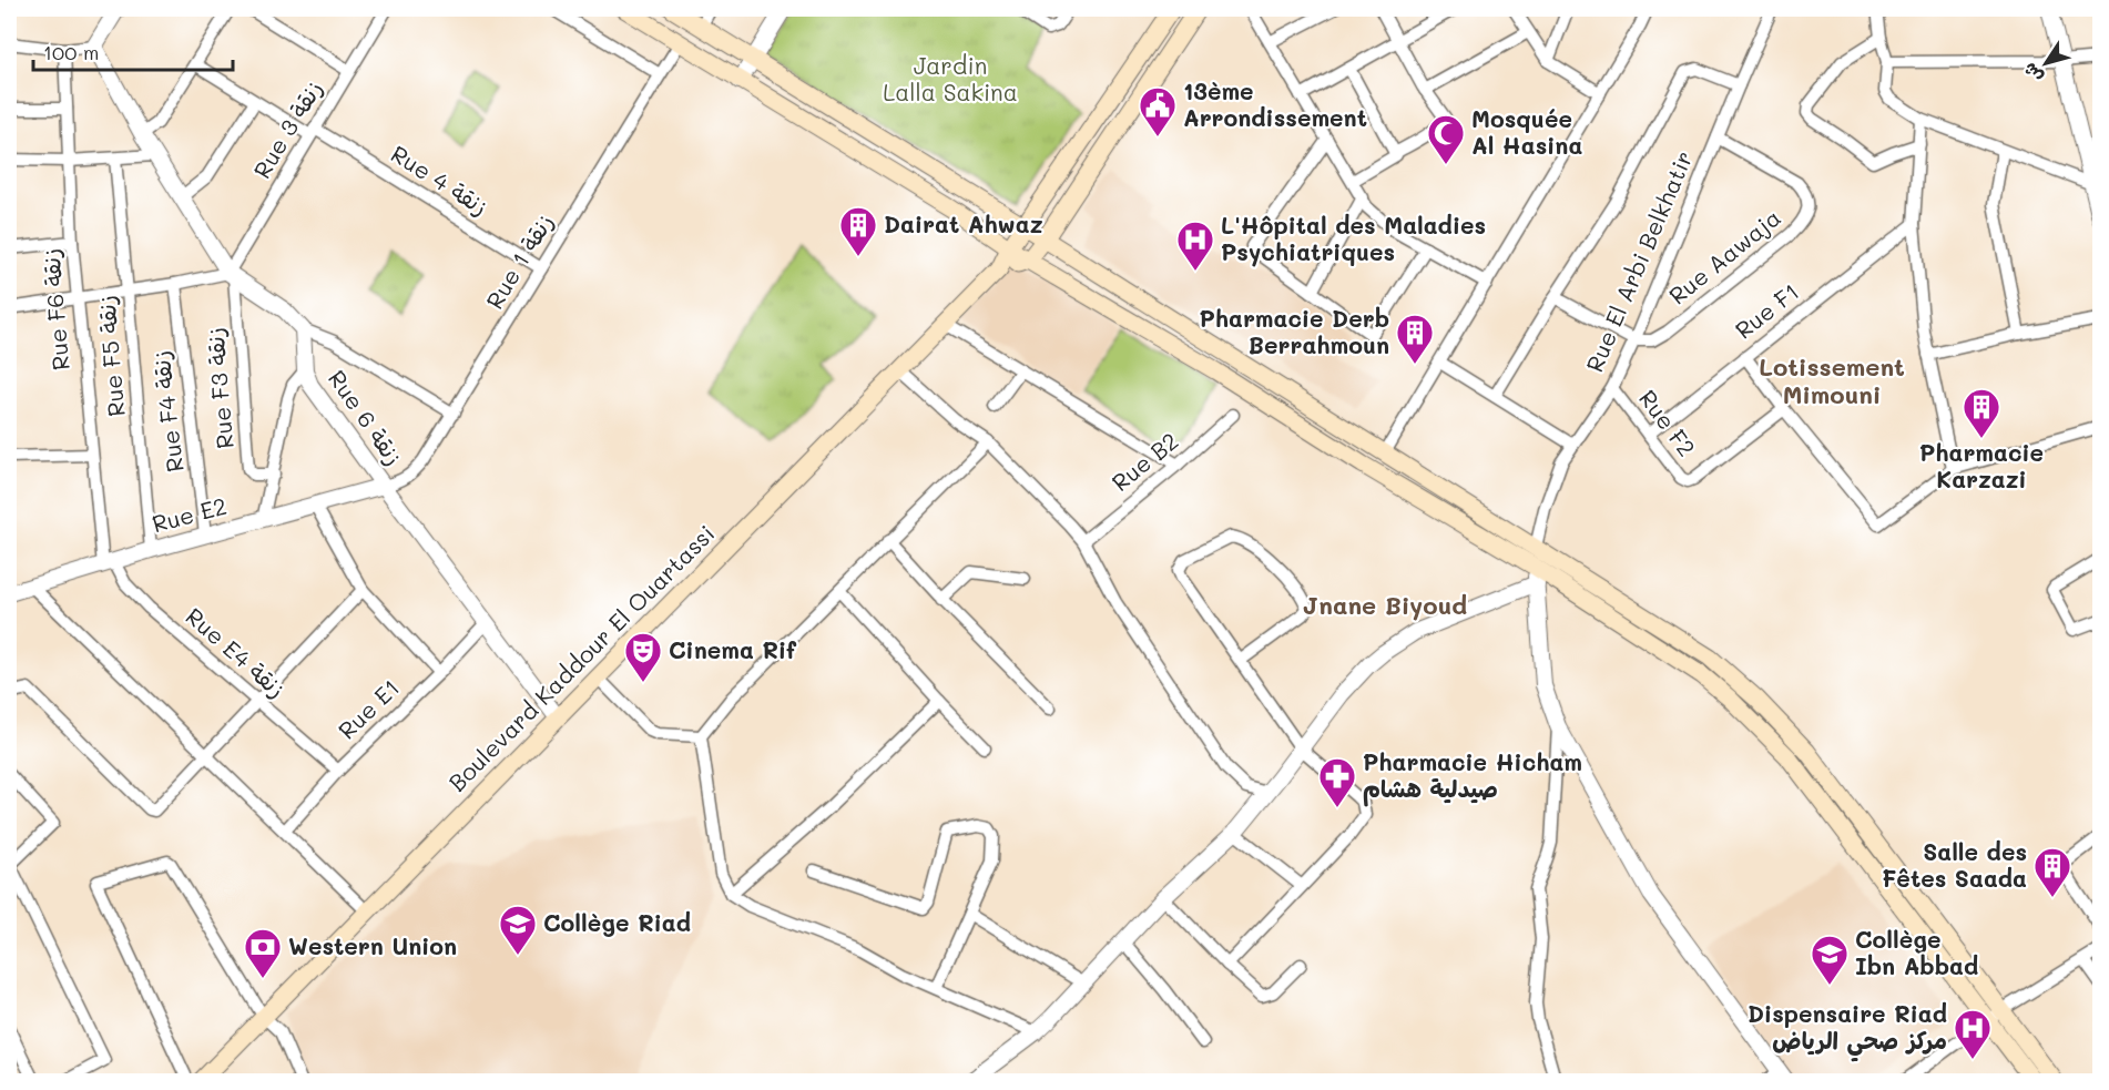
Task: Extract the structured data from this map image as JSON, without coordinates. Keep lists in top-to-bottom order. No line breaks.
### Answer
{"streets":{"main road":["Boulevard Kaddour El Ouartassi"],"street":["Rue 3 زنقة","Rue 4 زنقة","Rue Aawaja","Rue 1 زنقة","Rue El Arbi Belkhatir","Rue F6 زنقة","Rue F1","Rue F5 زنقة","Rue F3 زنقة","Rue F4 زنقة","Rue 6 زنقة","Rue F2","Rue B2","Rue E2","Rue E4 زنقة","Rue E1"]},"crossings":[["Rue 3 زنقة","Rue 4 زنقة"],["Rue 3 زنقة","Rue F3 زنقة"],["Rue 4 زنقة","Rue 1 زنقة"],["Rue Aawaja","Rue El Arbi Belkhatir"],["Rue 1 زنقة","Rue 6 زنقة"],["Rue 1 زنقة","Rue E2"],["Rue El Arbi Belkhatir","Rue F2"],["Rue F6 زنقة","Rue E2"],["Rue F6 زنقة","Rue E4 زنقة"],["Rue F1","Rue F2"],["Rue F5 زنقة","Rue E2"],["Rue F4 زنقة","Rue E2"],["Rue 6 زنقة","Rue E2"],["Rue 6 زنقة","Boulevard Kaddour El Ouartassi"],["Rue 6 زنقة","Rue E1"],["Rue E2","Rue E4 زنقة"],["Rue E4 زنقة","Rue E1"]],"districts":["Lotissement Mimouni","Jnane Biyoud"],"parks":["Jardin Lalla Sakina"],"places":{"public building":["13ème Arrondissement"],"mosque":["Mosquée Al Hasina"],"building":["Dairat Ahwaz","Pharmacie Derb Berrahmoun","Pharmacie Karzazi","Salle des Fêtes Saada"],"hospital":["L'Hôpital des Maladies Psychiatriques","Dispensaire Riad مركز صحي الرياض"],"theatre":["Cinema Rif"],"pharmacy":["Pharmacie Hicham صيدلية هشام"],"school or university":["Collège Riad","Collège Ibn Abbad"],"bank":["Western Union"]},"scale_bar":"100 m","north":"bottom left"}
